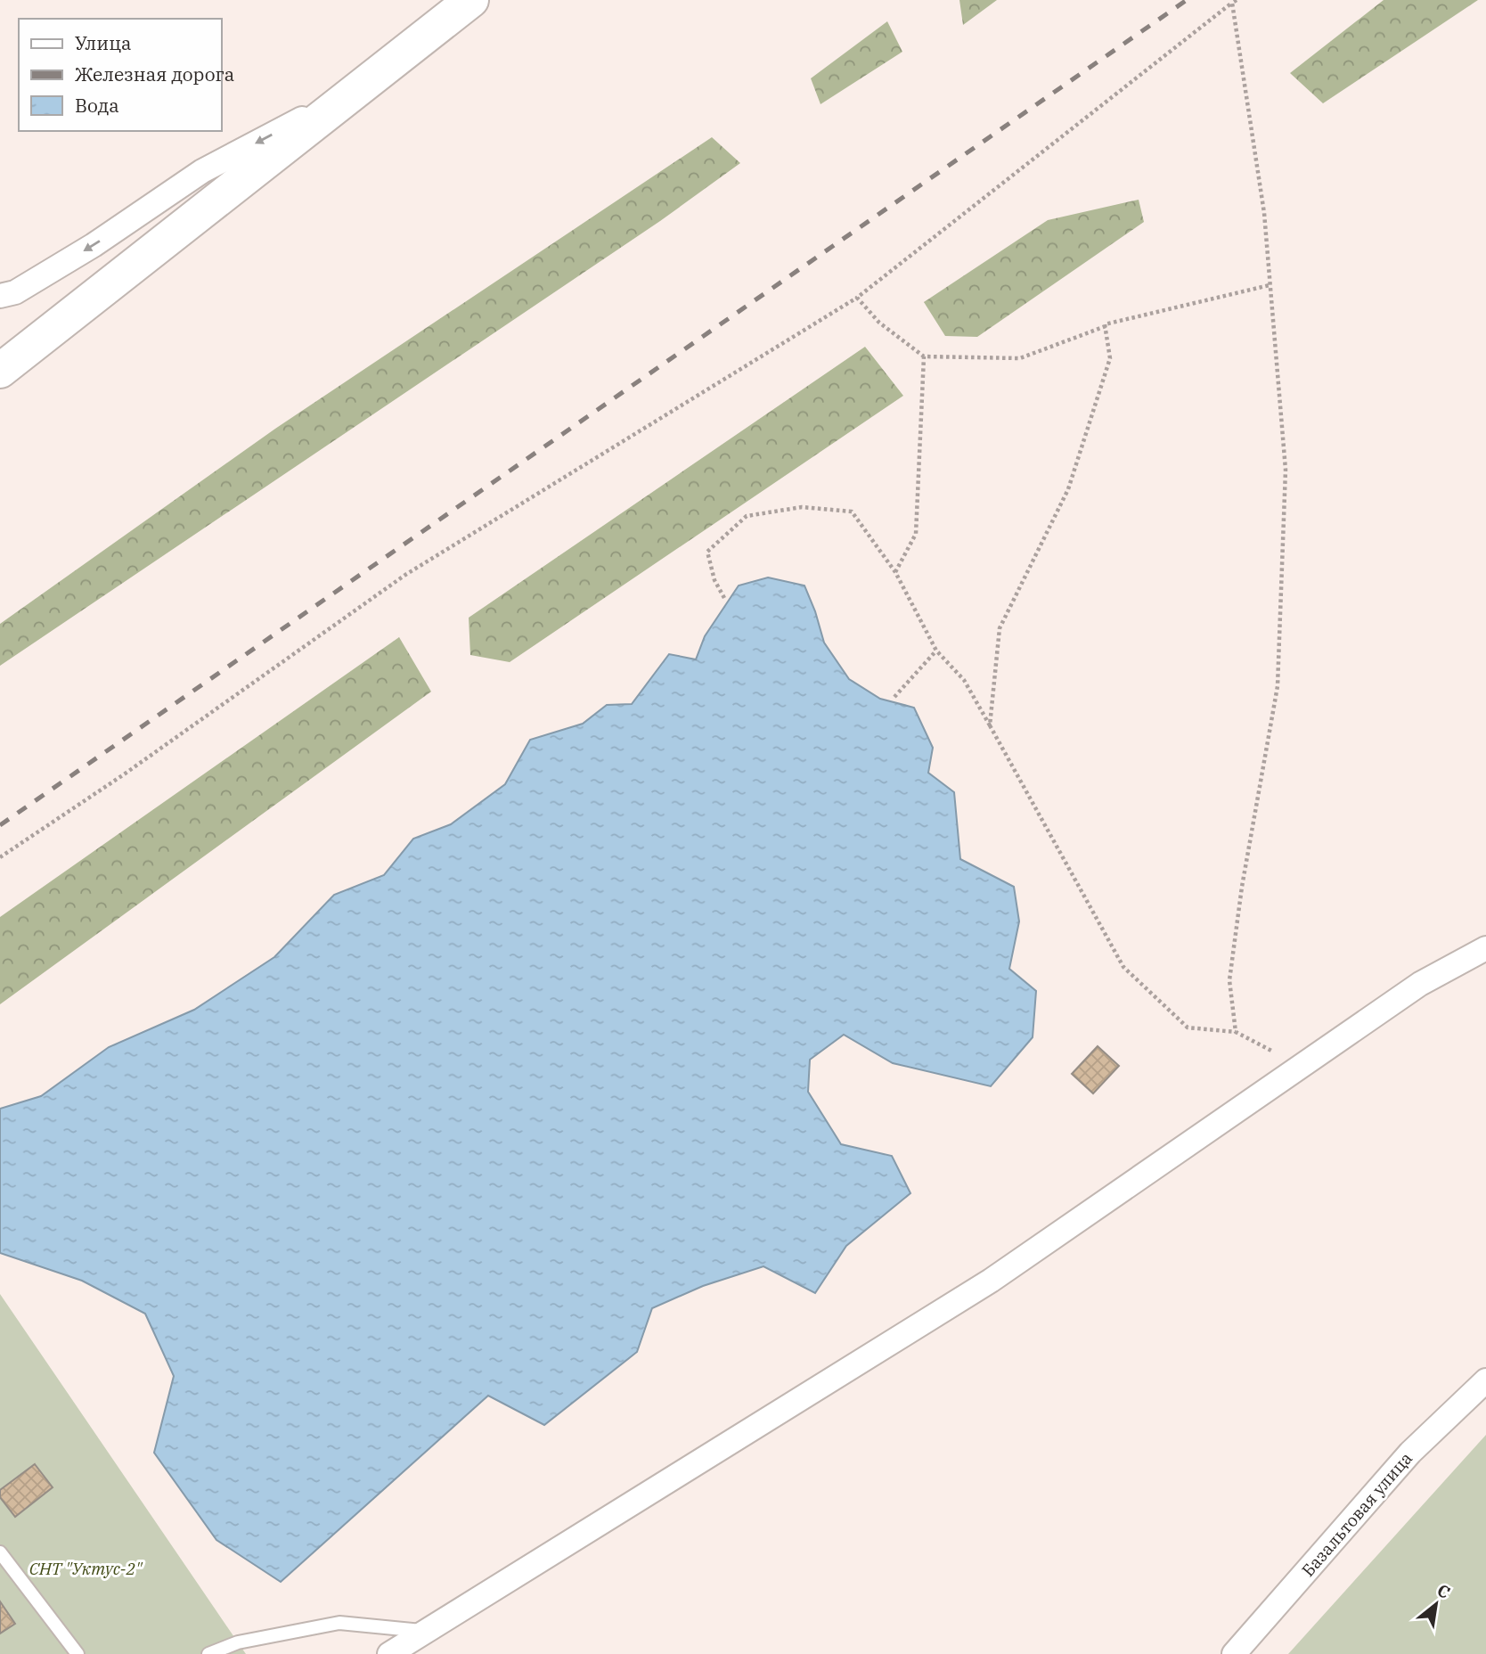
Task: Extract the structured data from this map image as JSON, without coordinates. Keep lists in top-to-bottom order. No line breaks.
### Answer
{"streets":{"street":["Базальтовая улица"]},"parks":["СНТ \"Уктус-2\""],"legend":["Улица","Железная дорога","Вода"],"north":"top right"}
